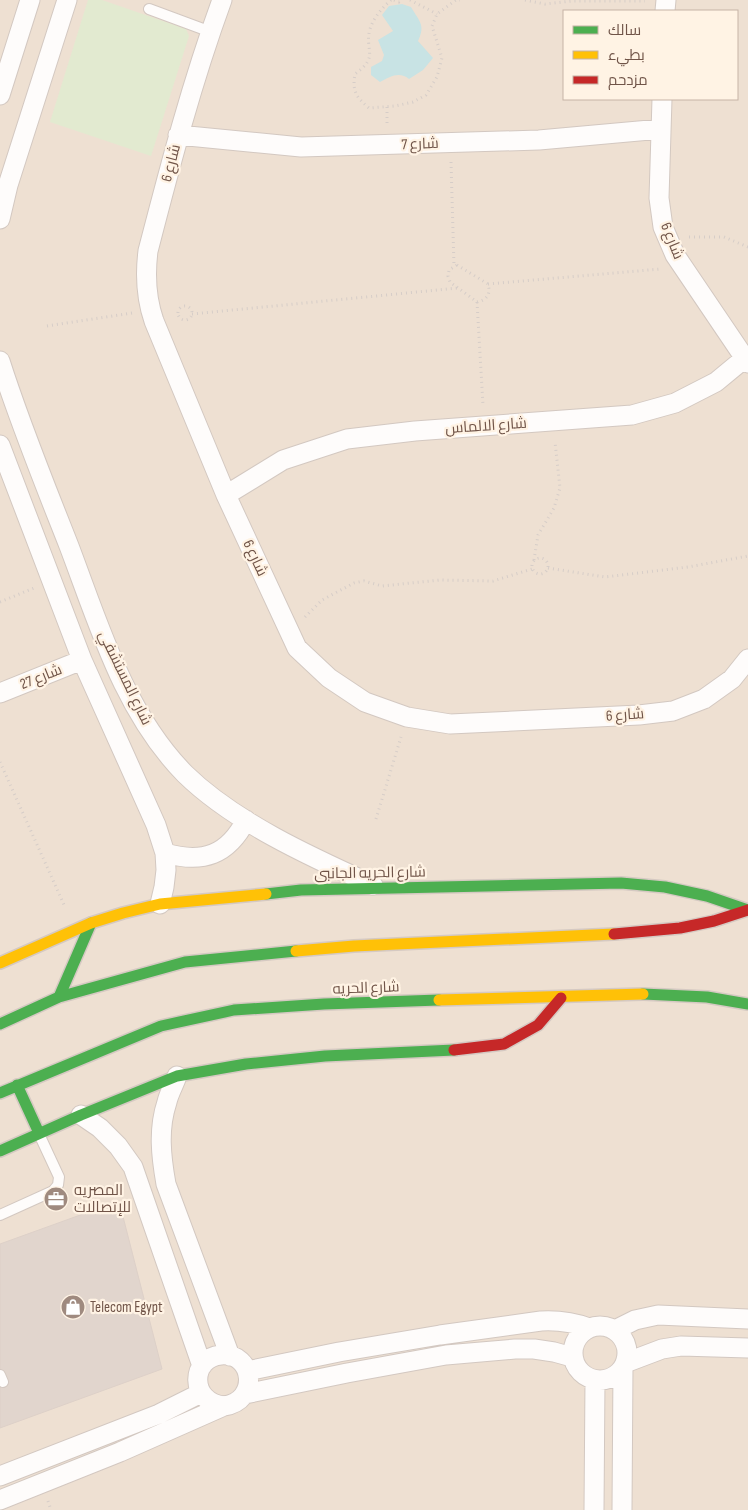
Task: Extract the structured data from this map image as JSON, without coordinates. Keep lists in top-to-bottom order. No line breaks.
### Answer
{"streets":{"main road":["شارع الحريه الجانبى","شارع الحريه"],"street":["شارع 7","شارع 6","شارع الالماس","شارع 27","شارع المستشفي"]},"crossings":[["شارع 7","شارع 6"],["شارع 6","شارع الالماس"],["شارع 27","شارع المستشفي"],["شارع المستشفي","شارع الحريه الجانبى"]],"places":{"office":["المصريه للإتصالات"],"shop":["Telecom Egypt"]},"legend":["سالك","بطيء","مزدحم"]}
